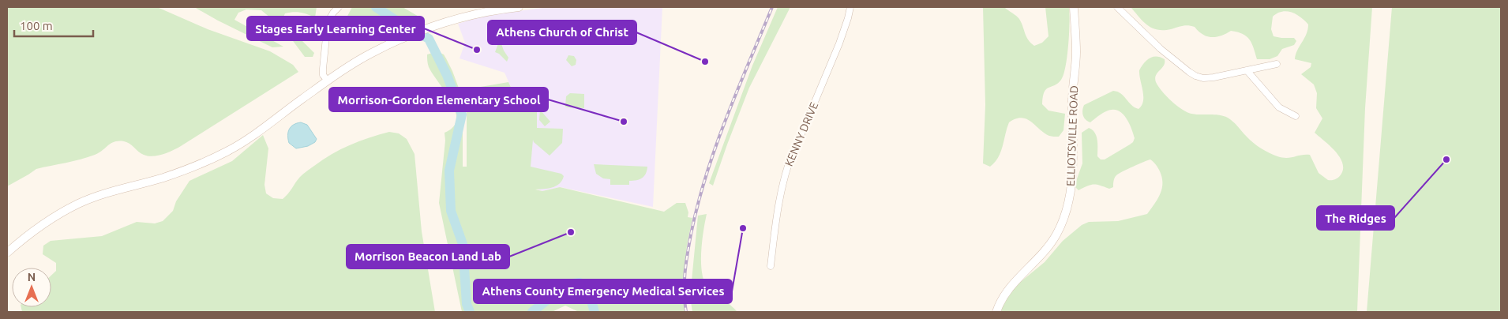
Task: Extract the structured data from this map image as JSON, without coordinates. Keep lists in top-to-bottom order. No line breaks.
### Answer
{"streets":{"main road":["ELLIOTSVILLE ROAD"],"street":["KENNY DRIVE"]},"places":["Stages Early Learning Center","Athens Church of Christ","Morrison-Gordon Elementary School","The Ridges","Athens County Emergency Medical Services","Morrison Beacon Land Lab"],"scale_bar":"100 m","north":"top"}
